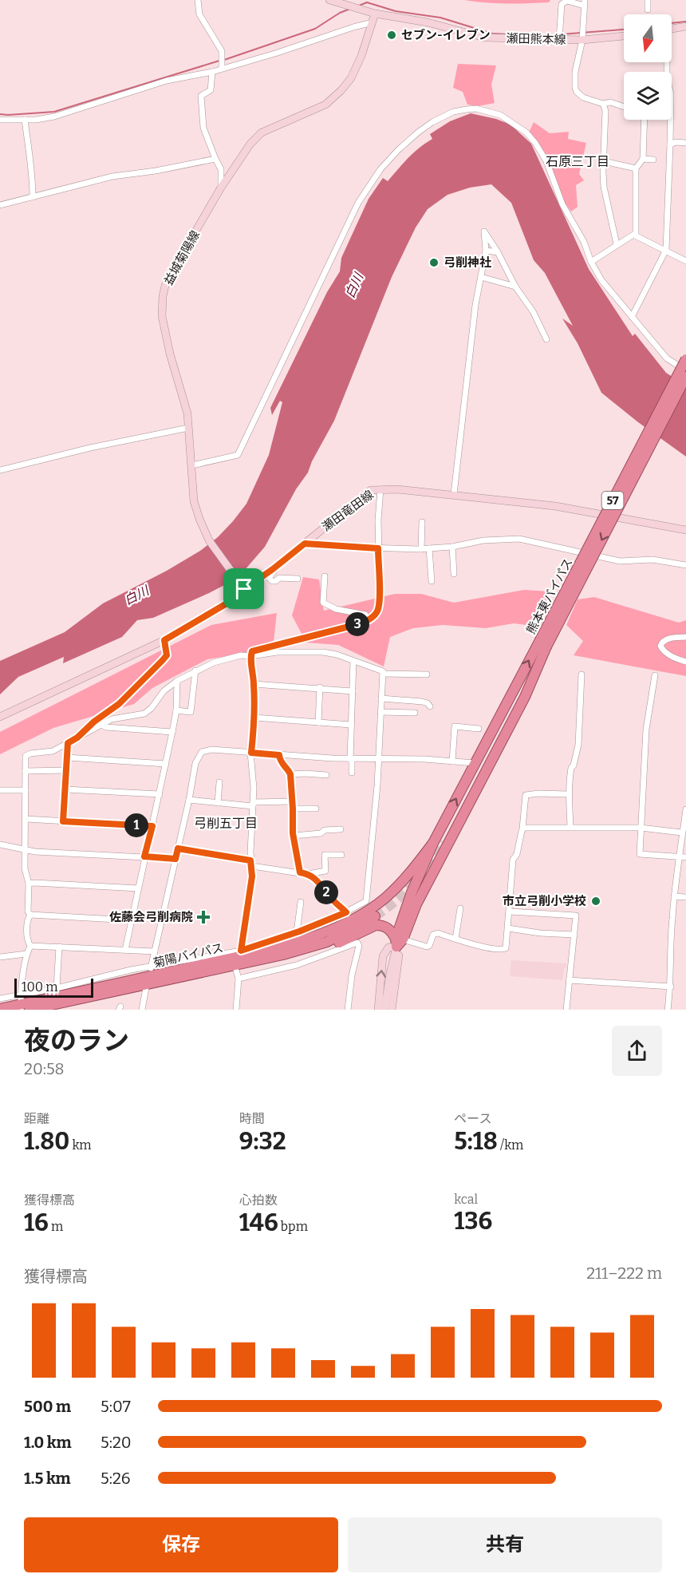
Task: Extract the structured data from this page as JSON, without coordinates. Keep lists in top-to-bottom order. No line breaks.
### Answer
{"streets":{"highway":["57","熊本東バイパス","菊陽バイパス"],"main road":["瀬田熊本線","益城菊陽線","瀬田竜田線"]},"crossings":[["瀬田熊本線","益城菊陽線"],["益城菊陽線","瀬田竜田線"],["熊本東バイパス","菊陽バイパス"]],"districts":["石原三丁目","弓削五丁目"],"water":["白川"],"places":{"other":["セブン-イレブン","弓削神社","市立弓削小学校"],"health":["佐藤会弓削病院"]},"scale_bar":"100 m","north":"bottom","page":{"pins":["3","1","2"],"scale":"100 m","heading":["夜のラン","20:58"],"stats":[["距離","1.80 km"],["時間","9:32"],["ペース","5:18 /km"],["獲得標高","16 m"],["心拍数","146 bpm"],["kcal","136"]],"chart":["獲得標高","211–222 m"],"list":[{"name":"500 m","note":"5:07"},{"name":"1.0 km","note":"5:20"},{"name":"1.5 km","note":"5:26"}],"buttons":["保存","共有"]}}
